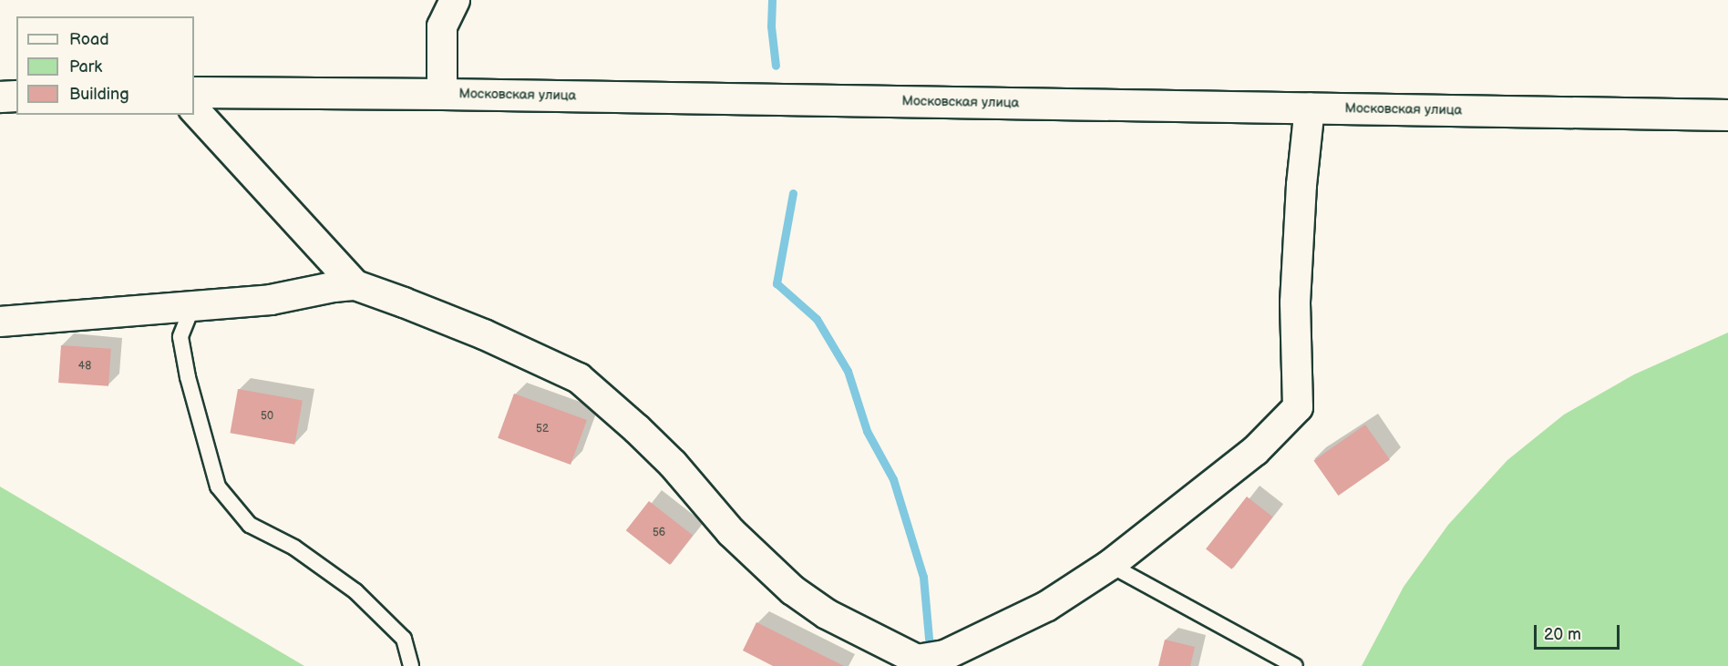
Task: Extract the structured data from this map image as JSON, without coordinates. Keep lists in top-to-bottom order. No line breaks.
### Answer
{"streets":{"street":["Московская улица"]},"house_numbers":["48","50","52","56"],"legend":["Road","Park","Building"],"scale_bar":"20 m"}
